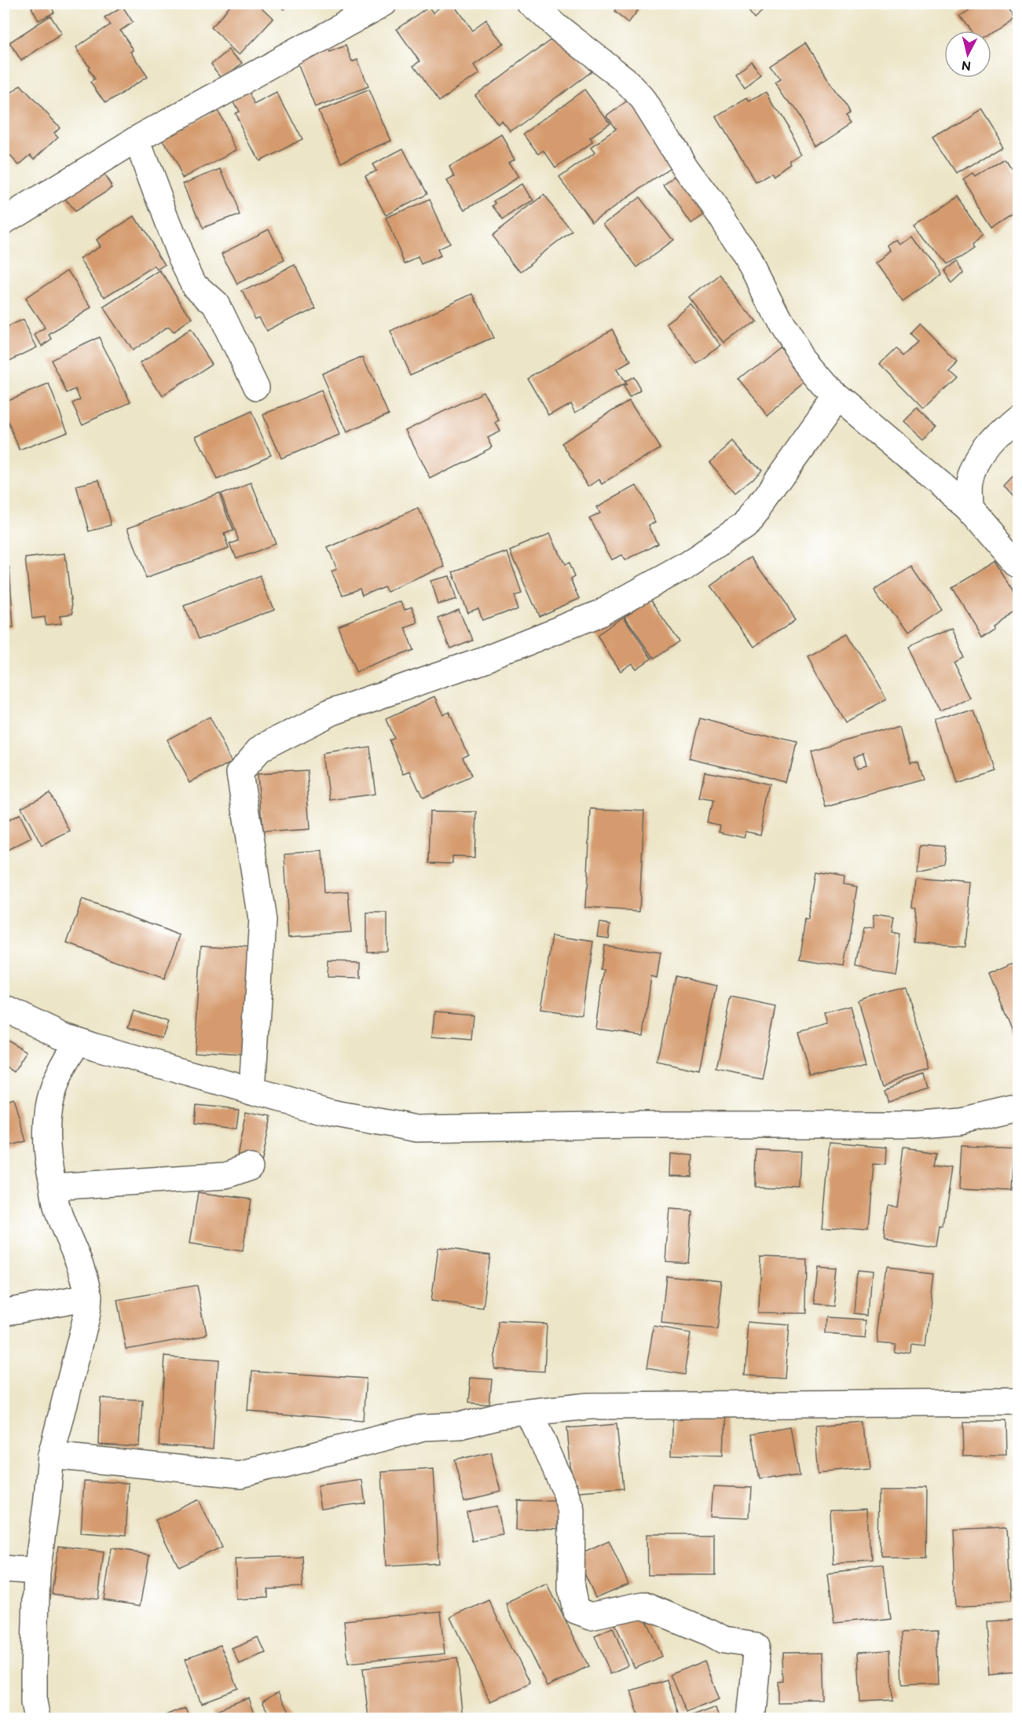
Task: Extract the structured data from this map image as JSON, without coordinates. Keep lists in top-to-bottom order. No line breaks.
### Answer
{"north":"bottom"}
